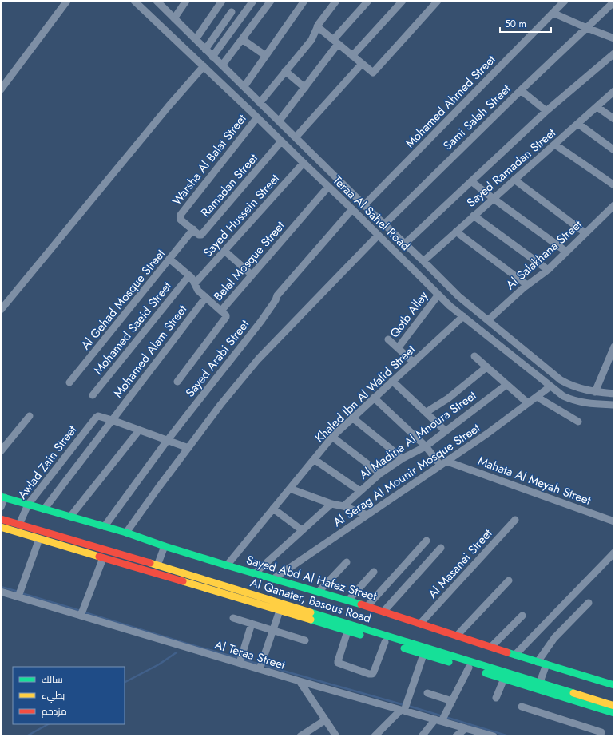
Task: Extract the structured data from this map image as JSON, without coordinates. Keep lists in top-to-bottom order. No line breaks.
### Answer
{"streets":{"main road":["Sayed Abd Al Hafez Street","Al Qanater, Basous Road"],"street":["Mohamed Ahmed Street","Sami Salah Street","Warsha Al Balat Street","Sayed Ramadan Street","Ramadan Street","Teraa Al Sahel Road","Sayed Hussein Street","Al Salakhana Street","Belal Mosque Street","Al Gehad Mosque Street","Qotb Alley","Mohamed Saeid Street","Mohamed Alam Street","Sayed Arabi Street","Khaled Ibn Al Walid Street","Al Madina Al Mnoura Street","Awlad Zain Street","Al Serag Al Mounir Mosque Street","Mahata Al Meyah Street","Al Masanei Street","Al Teraa Street"]},"crossings":[["Mohamed Ahmed Street","Teraa Al Sahel Road"],["Sami Salah Street","Teraa Al Sahel Road"],["Warsha Al Balat Street","Ramadan Street"],["Warsha Al Balat Street","Teraa Al Sahel Road"],["Warsha Al Balat Street","Al Gehad Mosque Street"],["Sayed Ramadan Street","Teraa Al Sahel Road"],["Ramadan Street","Teraa Al Sahel Road"],["Ramadan Street","Al Gehad Mosque Street"],["Teraa Al Sahel Road","Sayed Hussein Street"],["Teraa Al Sahel Road","Al Salakhana Street"],["Teraa Al Sahel Road","Belal Mosque Street"],["Teraa Al Sahel Road","Qotb Alley"],["Teraa Al Sahel Road","Sayed Arabi Street"],["Teraa Al Sahel Road","Khaled Ibn Al Walid Street"],["Teraa Al Sahel Road","Al Serag Al Mounir Mosque Street"],["Mohamed Alam Street","Awlad Zain Street"],["Mohamed Alam Street","Sayed Abd Al Hafez Street"],["Sayed Arabi Street","Sayed Abd Al Hafez Street"],["Khaled Ibn Al Walid Street","Sayed Abd Al Hafez Street"],["Awlad Zain Street","Sayed Abd Al Hafez Street"],["Awlad Zain Street","Al Qanater, Basous Road"],["Al Serag Al Mounir Mosque Street","Mahata Al Meyah Street"],["Al Serag Al Mounir Mosque Street","Sayed Abd Al Hafez Street"],["Al Masanei Street","Sayed Abd Al Hafez Street"]],"legend":["سالك","بطيء","مزدحم"],"scale_bar":"50 m"}
